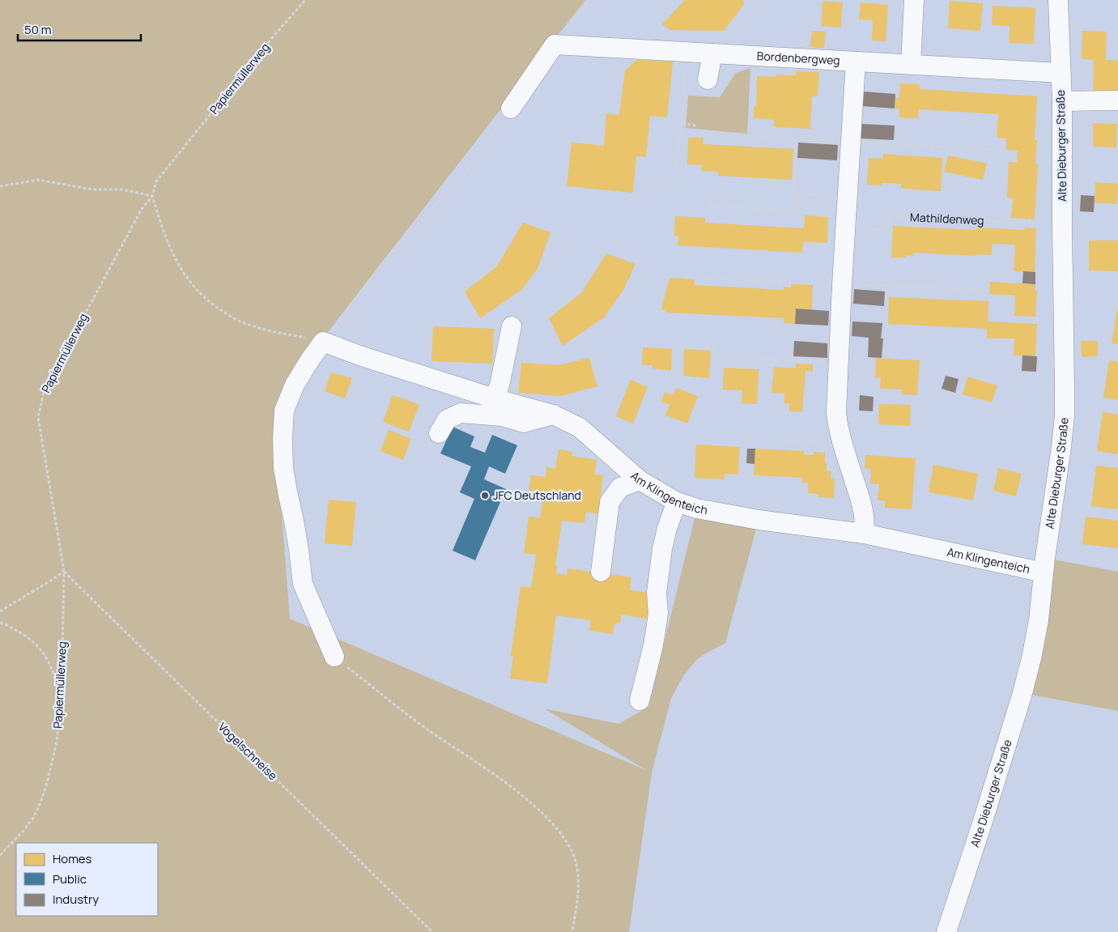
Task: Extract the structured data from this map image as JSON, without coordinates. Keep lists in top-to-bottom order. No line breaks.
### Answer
{"streets":{"street":["Bordenbergweg","Alte Dieburger Straße","Am Klingenteich"],"path":["Papiermüllerweg","Mathildenweg","Vogelschneise"]},"crossings":[["Bordenbergweg","Alte Dieburger Straße"],["Papiermüllerweg","Vogelschneise"],["Alte Dieburger Straße","Mathildenweg"],["Alte Dieburger Straße","Am Klingenteich"]],"places":["JFC Deutschland"],"legend":["Homes","Public","Industry"],"scale_bar":"50 m"}
